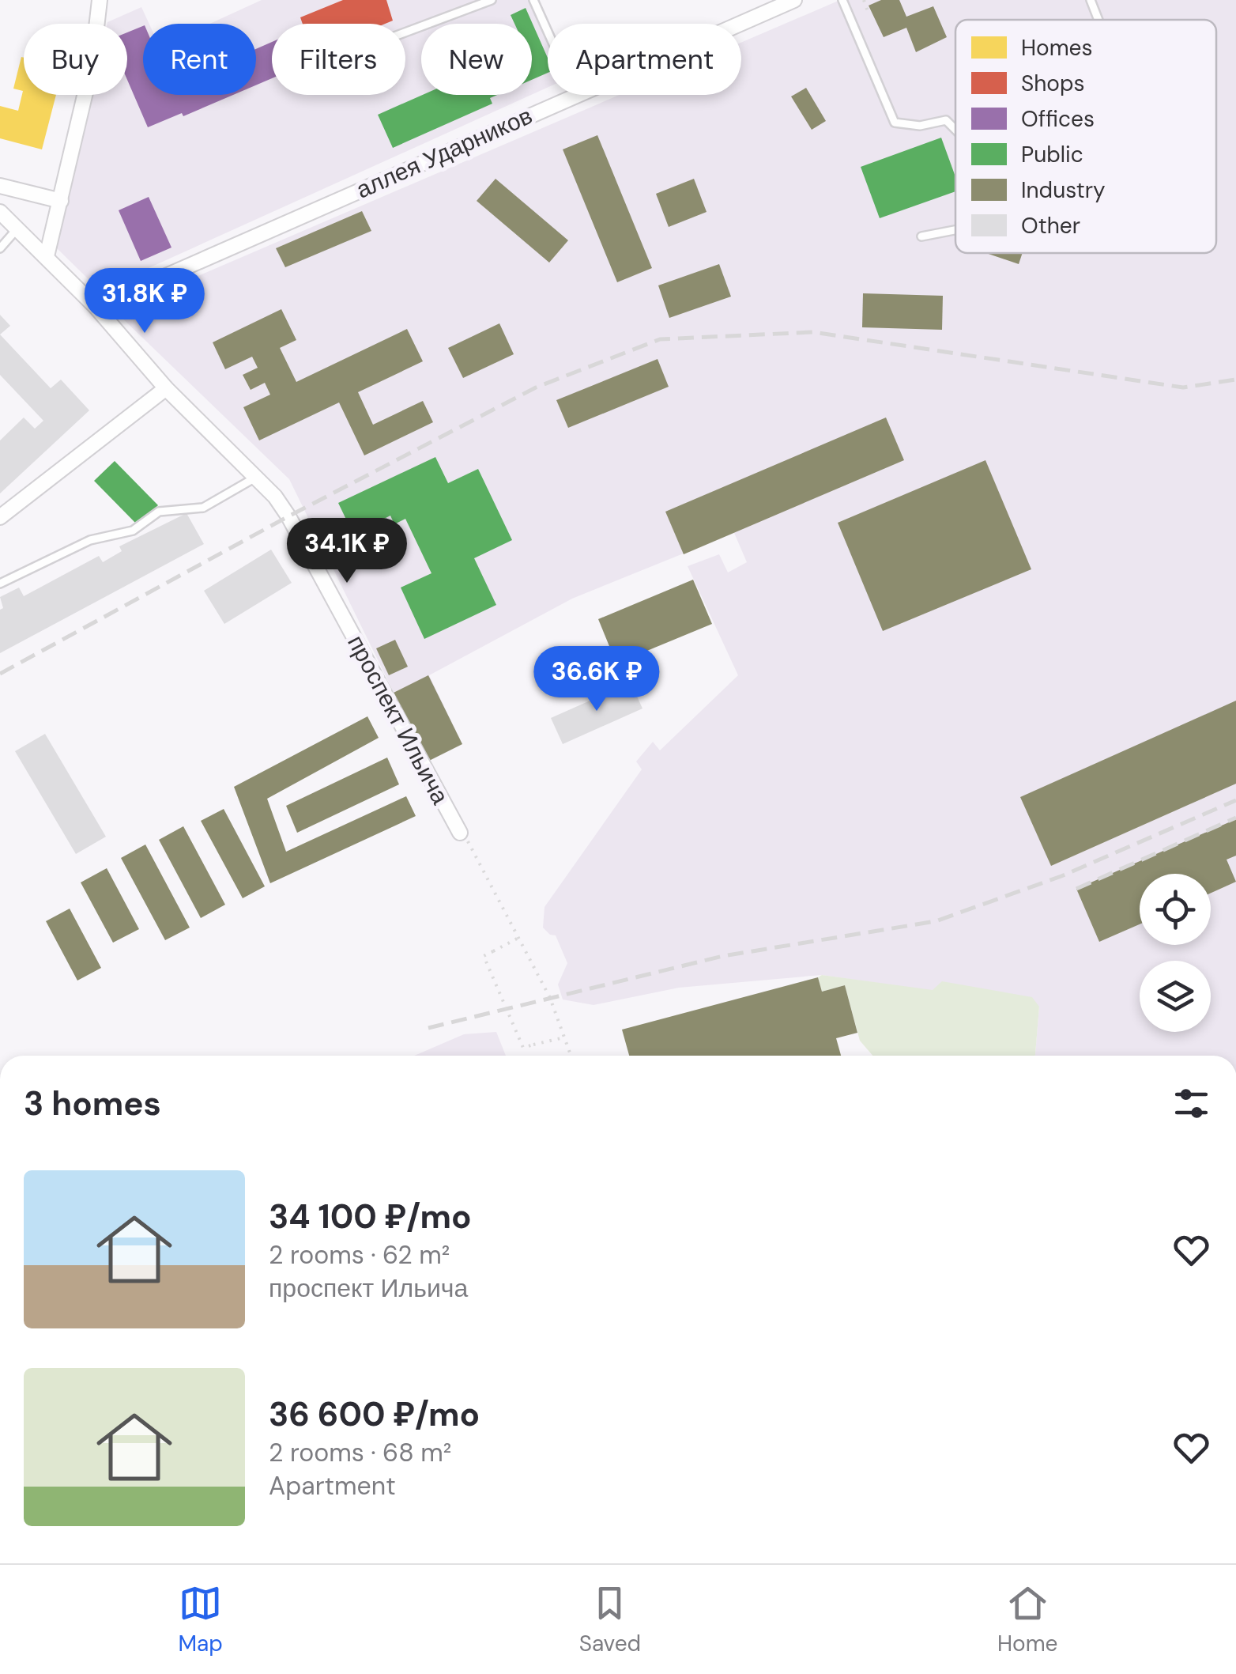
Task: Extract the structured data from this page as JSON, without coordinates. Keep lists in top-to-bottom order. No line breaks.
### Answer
{"streets":{"street":["аллея Ударников","проспект Ильича"]},"crossings":[["аллея Ударников","проспект Ильича"]],"legend":["Homes","Shops","Offices","Public","Industry","Other"],"page":{"chip":["Buy","Rent","Filters","New","Apartment"],"price":["31.8K ₽","34.1K ₽","36.6K ₽"],"heading":"3 homes","list":[{"name":"34 100 ₽/mo","note":"2 rooms · 62 m² · проспект Ильича"},{"name":"36 600 ₽/mo","note":"2 rooms · 68 m² · Apartment"}],"tabs":["Map","Saved","Home"]}}
